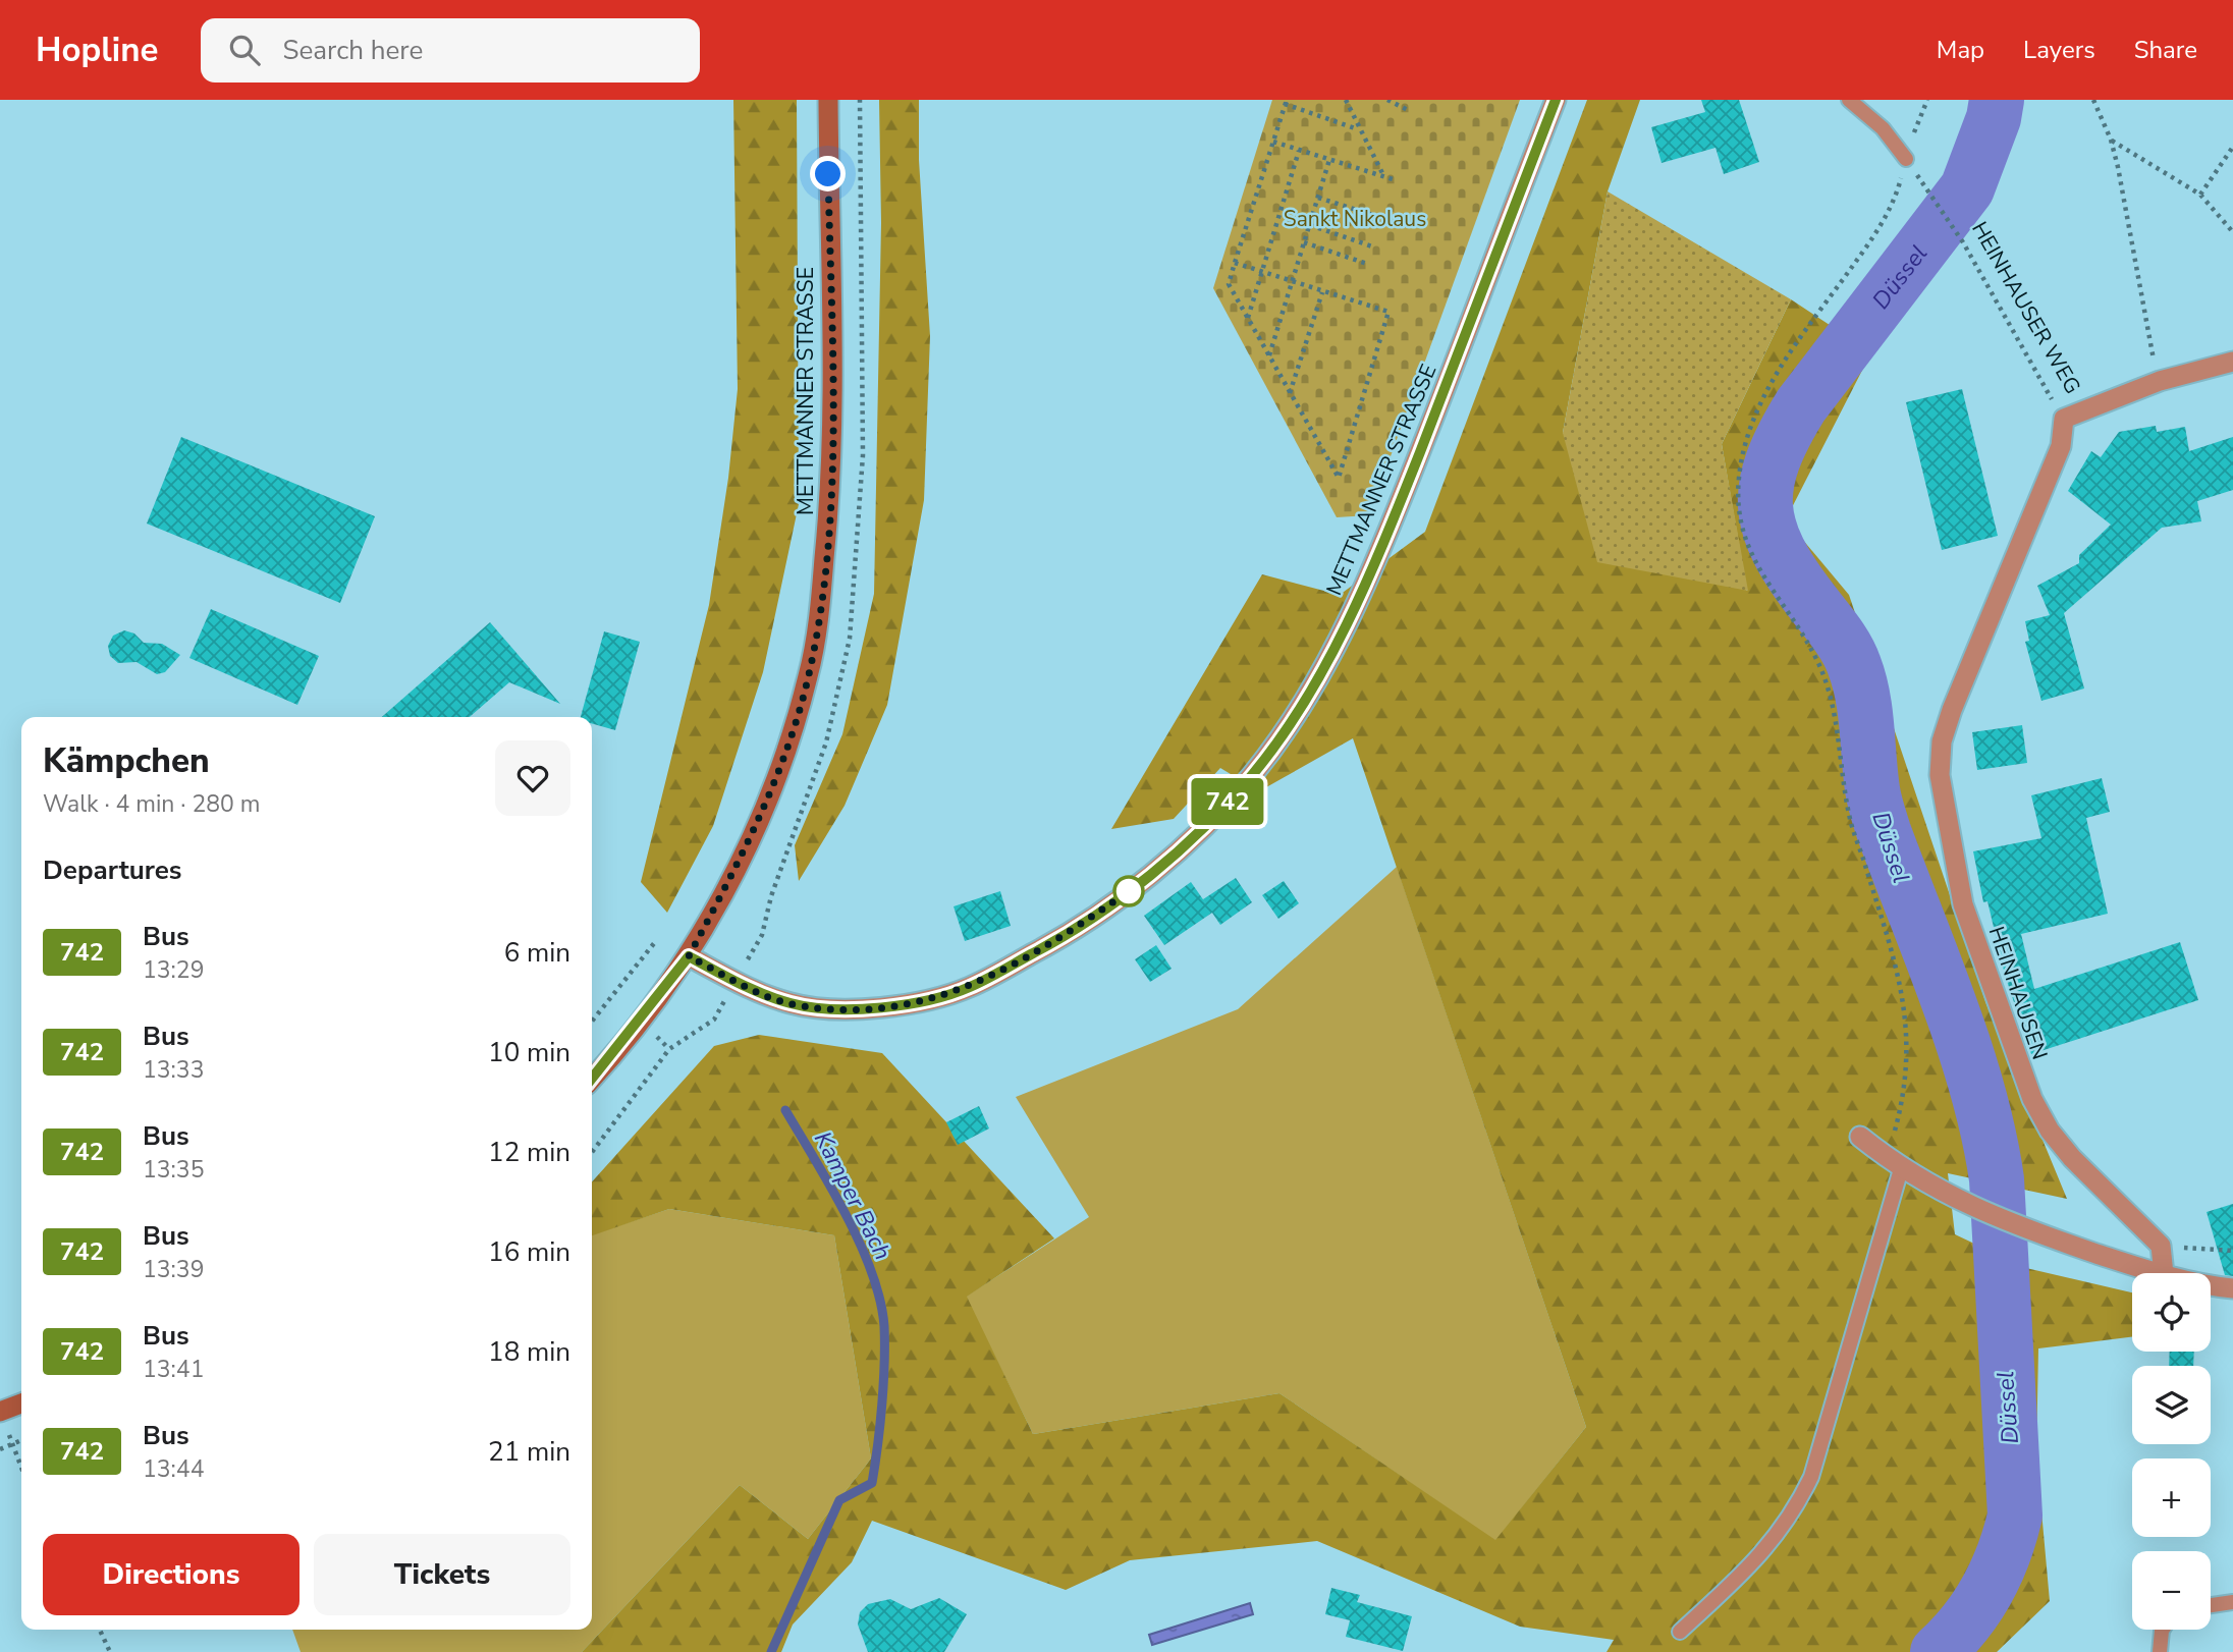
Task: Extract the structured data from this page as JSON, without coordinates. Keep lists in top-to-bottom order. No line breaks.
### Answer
{"streets":{"main road":["METTMANNER STRASSE"],"street":["HEINHAUSER WEG","HEINHAUSEN"]},"crossings":[["HEINHAUSER WEG","HEINHAUSEN"]],"water":["Düssel","Kamper Bach"],"parks":["Sankt Nikolaus"],"lines":["bus line 742"],"page":{"header":"Hopline","search":"Search here","nav":["Map","Layers","Share"],"on_map":"742","heading":[["Kämpchen","Walk · 4 min · 280 m"],"Departures"],"list":[{"mark":"742","name":"Bus","note":"13:29","value":"6 min"},{"mark":"742","name":"Bus","note":"13:33","value":"10 min"},{"mark":"742","name":"Bus","note":"13:35","value":"12 min"},{"mark":"742","name":"Bus","note":"13:39","value":"16 min"},{"mark":"742","name":"Bus","note":"13:41","value":"18 min"},{"mark":"742","name":"Bus","note":"13:44","value":"21 min"}],"map_buttons":["+","−"],"buttons":["Directions","Tickets"]}}
